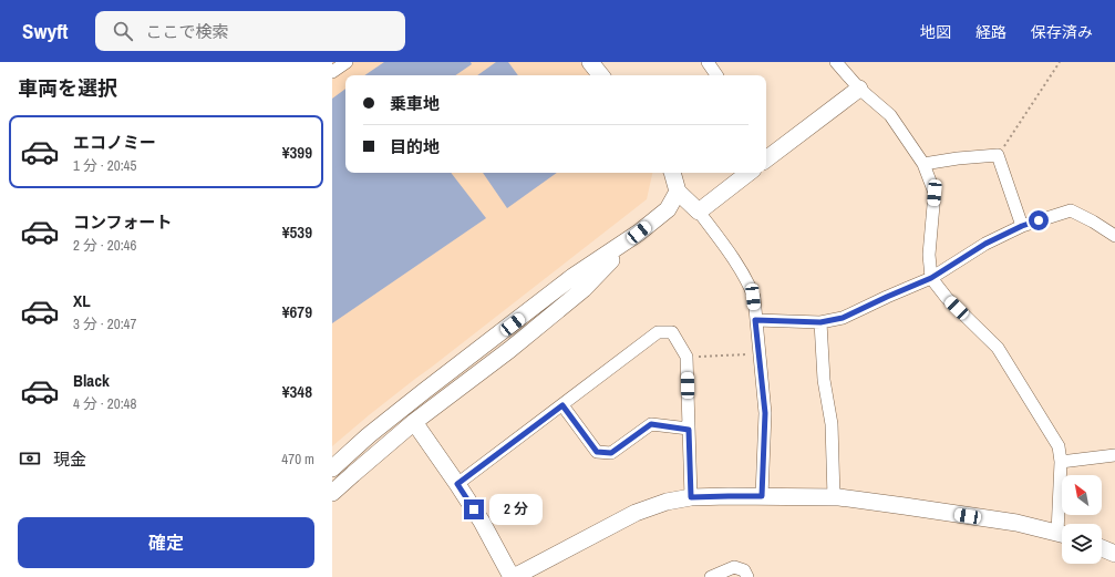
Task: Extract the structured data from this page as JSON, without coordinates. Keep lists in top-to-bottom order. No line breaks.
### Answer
{"north":"top left","page":{"header":"Swyft","search":"ここで検索","nav":["地図","経路","保存済み"],"heading":"車両を選択","banner":["乗車地","目的地"],"list":[{"name":"エコノミー","note":"1 分 · 20:45","value":"¥399"},{"name":"コンフォート","note":"2 分 · 20:46","value":"¥539"},{"name":"XL","note":"3 分 · 20:47","value":"¥679"},{"name":"Black","note":"4 分 · 20:48","value":"¥348"}],"pay":["現金","470 m"],"bubble":"2 分","buttons":"確定"}}
